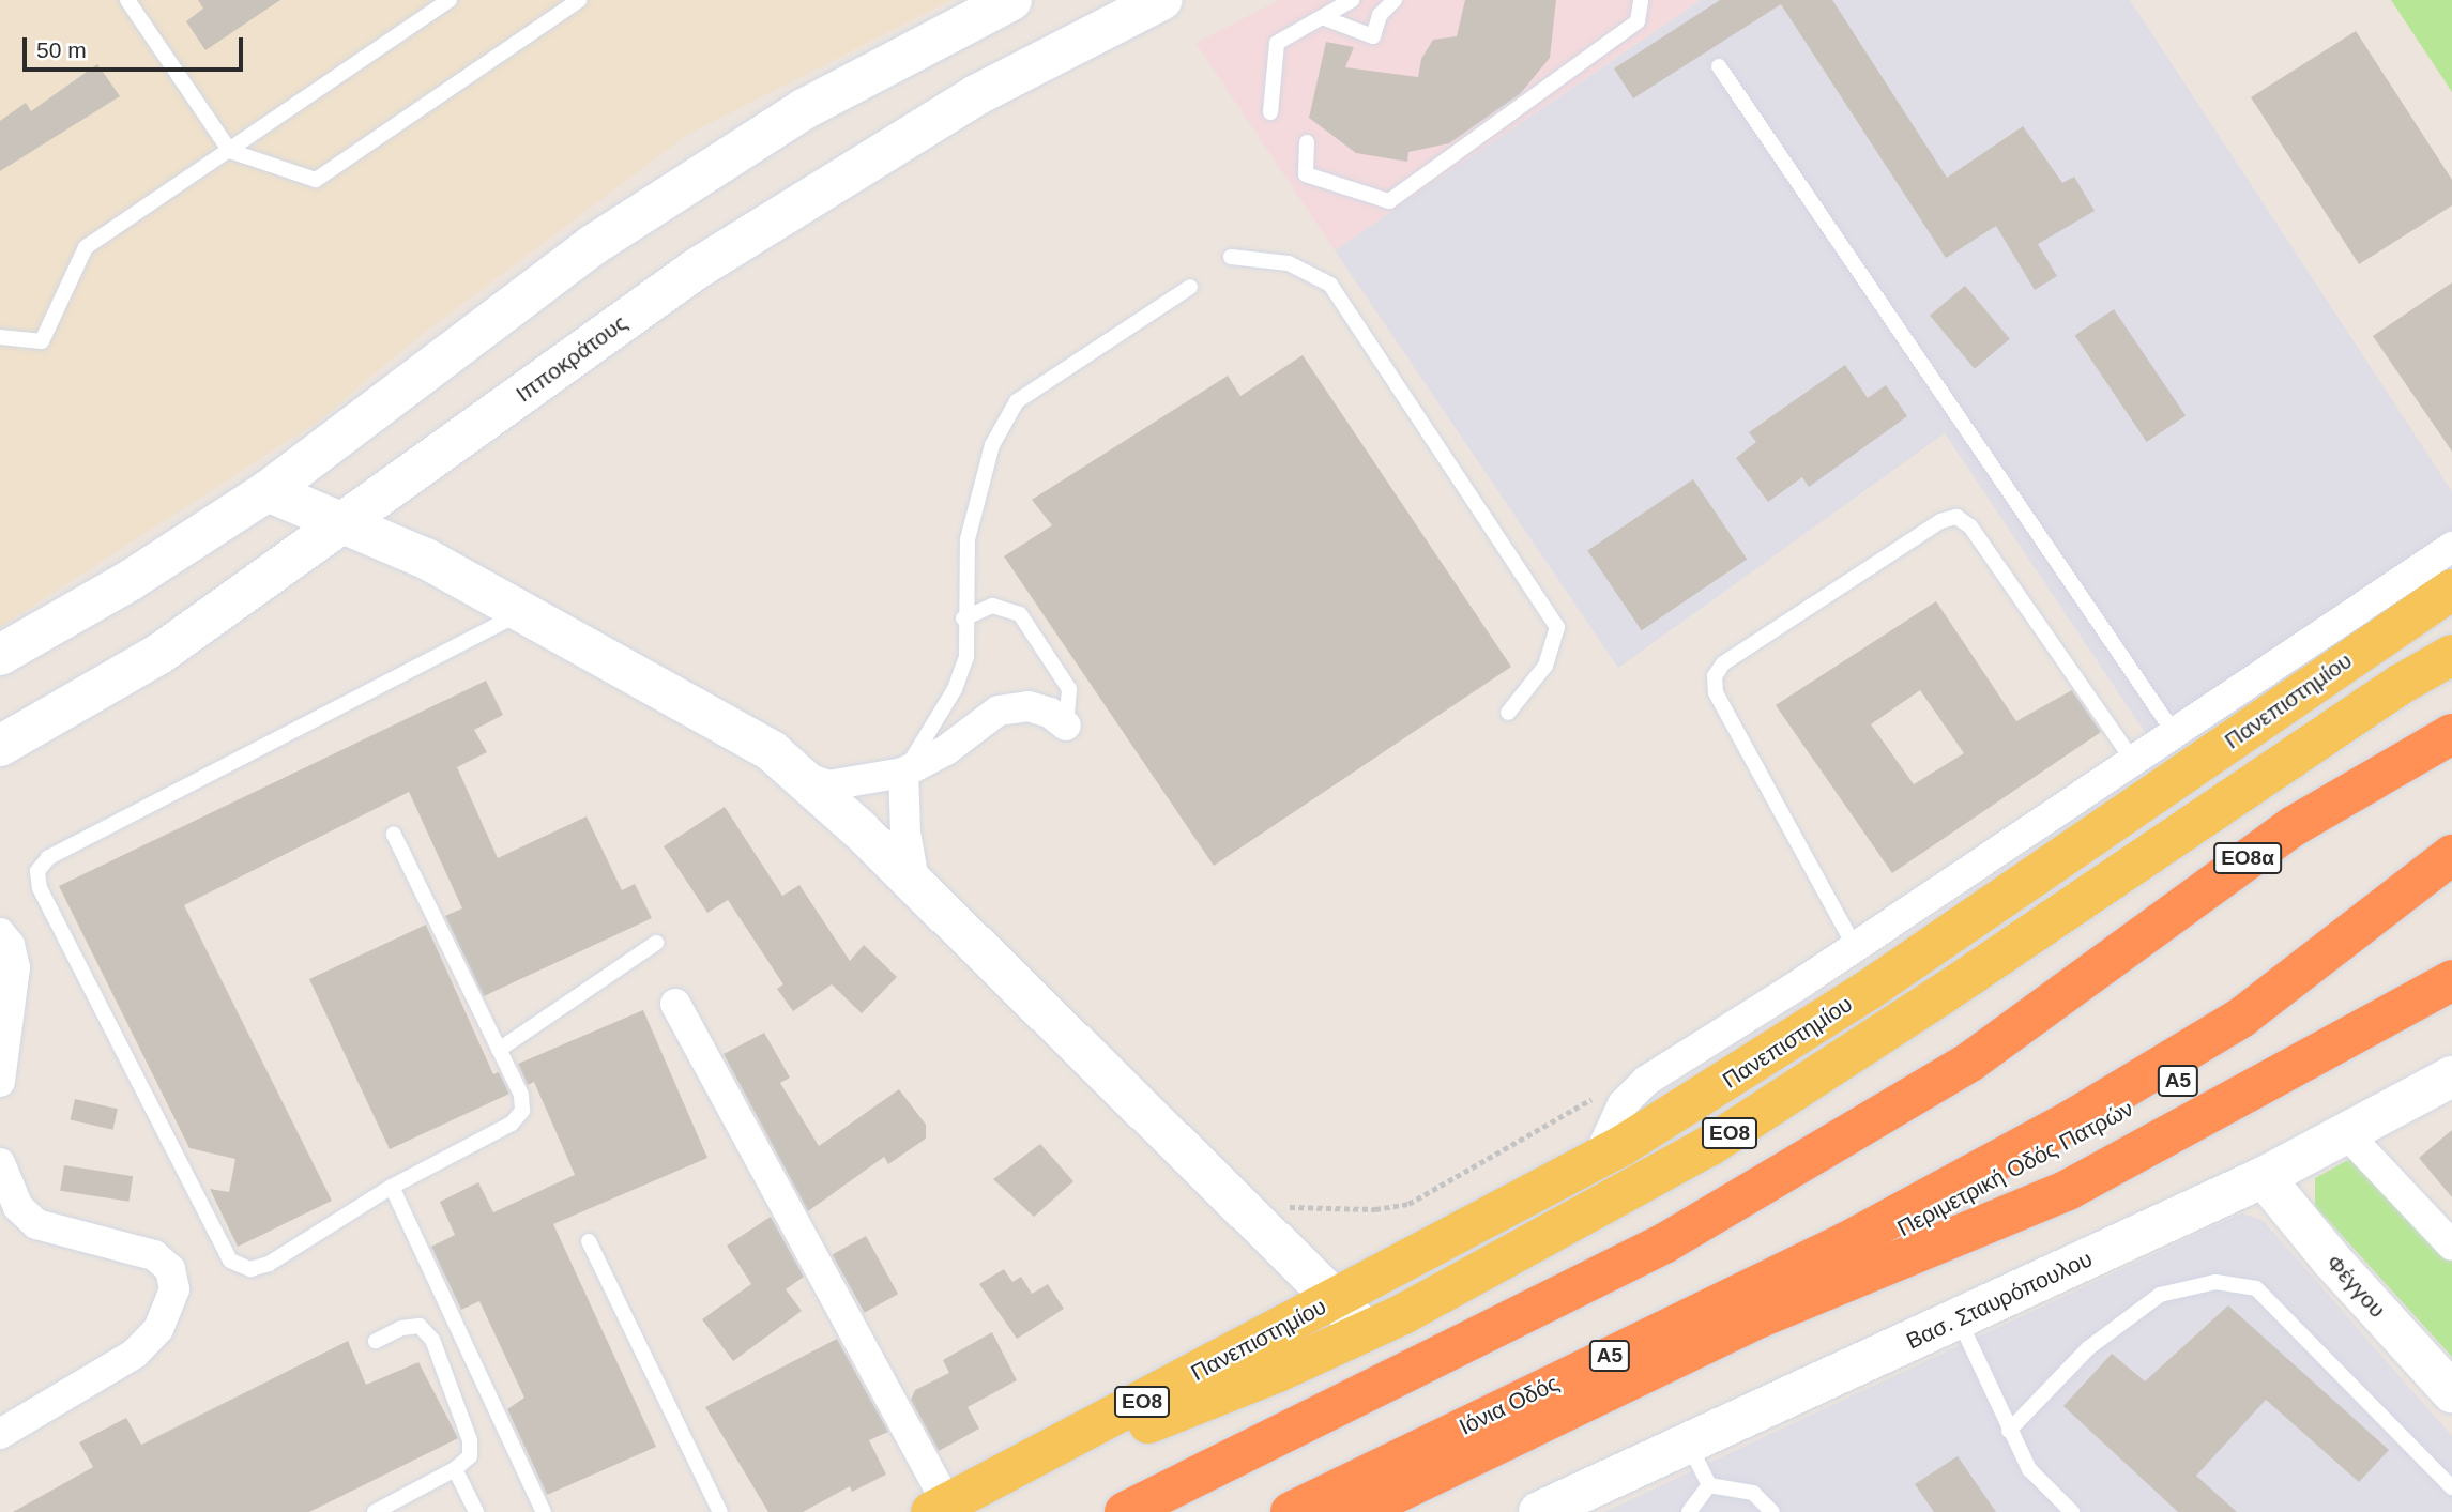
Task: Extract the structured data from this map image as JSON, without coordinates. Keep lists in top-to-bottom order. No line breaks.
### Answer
{"streets":{"highway":["ΕΟ8α","Α5","Περιμετρική Οδός Πατρών","Ιόνια Οδός"],"main road":["Πανεπιστημίου","ΕΟ8"],"street":["Ιπποκράτους","Φέγγου","Βασ. Σταυρόπουλου"]},"crossings":[["Περιμετρική Οδός Πατρών","Ιόνια Οδός"],["Φέγγου","Βασ. Σταυρόπουλου"]],"scale_bar":"50 m"}
